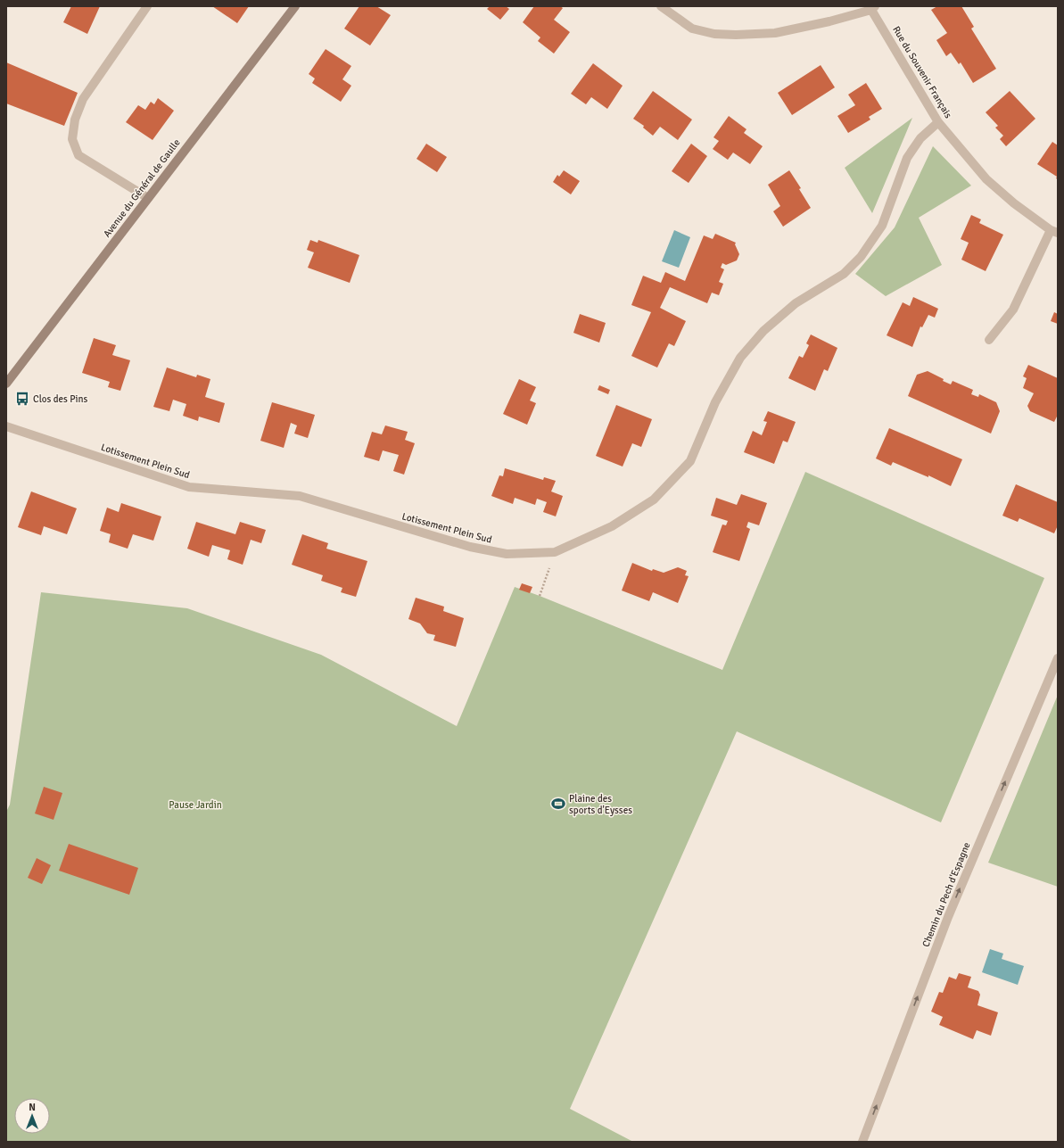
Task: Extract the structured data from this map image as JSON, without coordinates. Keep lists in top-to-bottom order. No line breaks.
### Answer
{"streets":{"main road":["Avenue du Général de Gaulle"],"street":["Rue du Souvenir Français","Lotissement Plein Sud","Chemin du Pech d'Espagne"]},"crossings":[["Rue du Souvenir Français","Lotissement Plein Sud"]],"one_way":["Chemin du Pech d'Espagne"],"parks":["Pause Jardin"],"places":{"bus stop":["Clos des Pins"],"sports":["Plaine des sports d'Eysses"]},"north":"top"}
